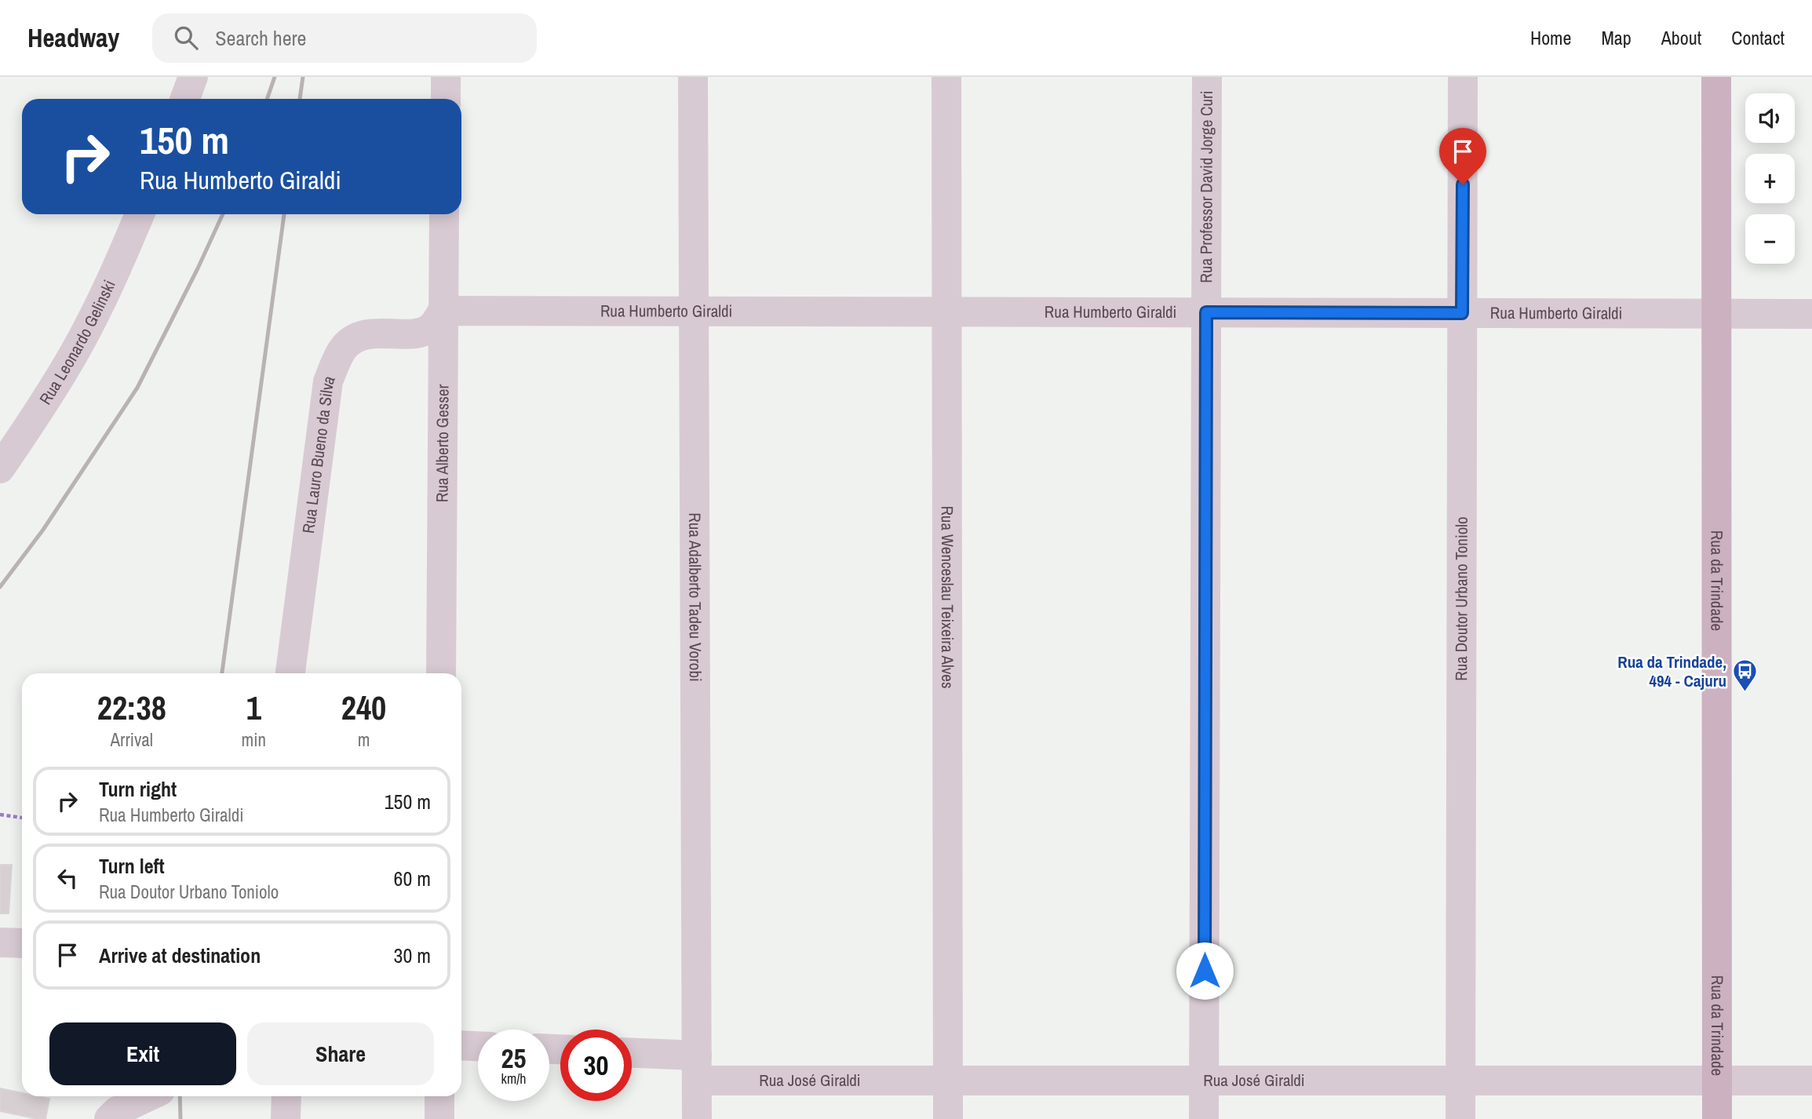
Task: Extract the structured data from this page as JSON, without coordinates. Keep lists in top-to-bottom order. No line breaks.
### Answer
{"streets":{"main road":["Rua da Trindade"],"street":["Rua Professor David Jorge Curi","Rua Humberto Giraldi","Rua Leonardo Gelinski","Rua Alberto Gesser","Rua Lauro Bueno da Silva","Rua Adalberto Tadeu Vorobi","Rua Wenceslau Teixeira Alves","Rua Doutor Urbano Toniolo","Rua José Giraldi"]},"crossings":[["Rua Professor David Jorge Curi","Rua Humberto Giraldi"],["Rua Professor David Jorge Curi","Rua José Giraldi"],["Rua Humberto Giraldi","Rua Alberto Gesser"],["Rua Humberto Giraldi","Rua Lauro Bueno da Silva"],["Rua Humberto Giraldi","Rua da Trindade"],["Rua Humberto Giraldi","Rua Adalberto Tadeu Vorobi"],["Rua Humberto Giraldi","Rua Wenceslau Teixeira Alves"],["Rua Humberto Giraldi","Rua Doutor Urbano Toniolo"],["Rua Alberto Gesser","Rua Lauro Bueno da Silva"],["Rua da Trindade","Rua José Giraldi"],["Rua Adalberto Tadeu Vorobi","Rua José Giraldi"],["Rua Wenceslau Teixeira Alves","Rua José Giraldi"],["Rua Doutor Urbano Toniolo","Rua José Giraldi"]],"places":{"bus stop":["Rua da Trindade, 494 - Cajuru"]},"page":{"header":"Headway","search":"Search here","nav":["Home","Map","About","Contact"],"map_buttons":["+","−"],"turn":["150 m","Rua Humberto Giraldi"],"eta":["22:38","Arrival","1","min","240","m"],"list":[{"name":"Turn right","note":"Rua Humberto Giraldi","value":"150 m"},{"name":"Turn left","note":"Rua Doutor Urbano Toniolo","value":"60 m"},{"name":"Arrive at destination","value":"30 m"}],"buttons":["Exit","Share"],"speed":"25 km/h","limit":"30"}}
